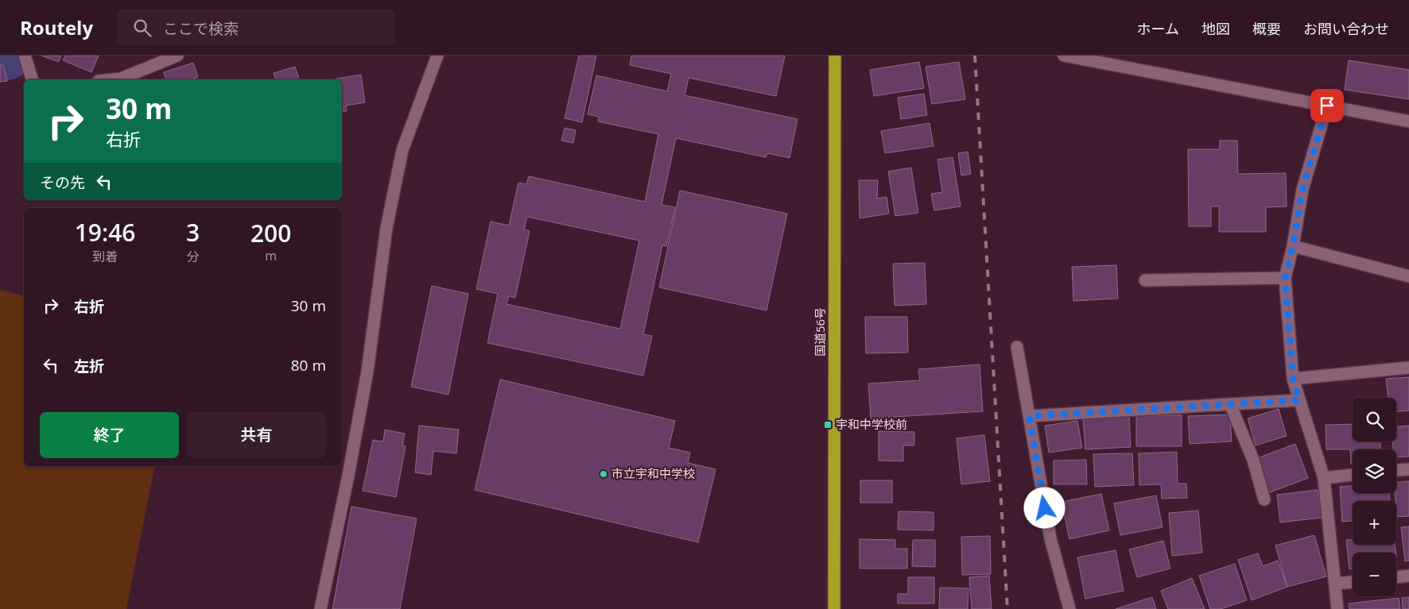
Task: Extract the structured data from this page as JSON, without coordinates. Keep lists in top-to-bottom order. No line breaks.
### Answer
{"streets":{"highway":["国道56号"]},"places":{"transit":["宇和中学校前"],"other":["市立宇和中学校"]},"page":{"header":"Routely","search":"ここで検索","nav":["ホーム","地図","概要","お問い合わせ"],"turn":["30 m","右折"],"then":"その先","eta":["19:46","到着","3","分","200","m"],"list":[{"name":"右折","value":"30 m"},{"name":"左折","value":"80 m"}],"map_buttons":["+","−"],"buttons":["終了","共有"]}}
